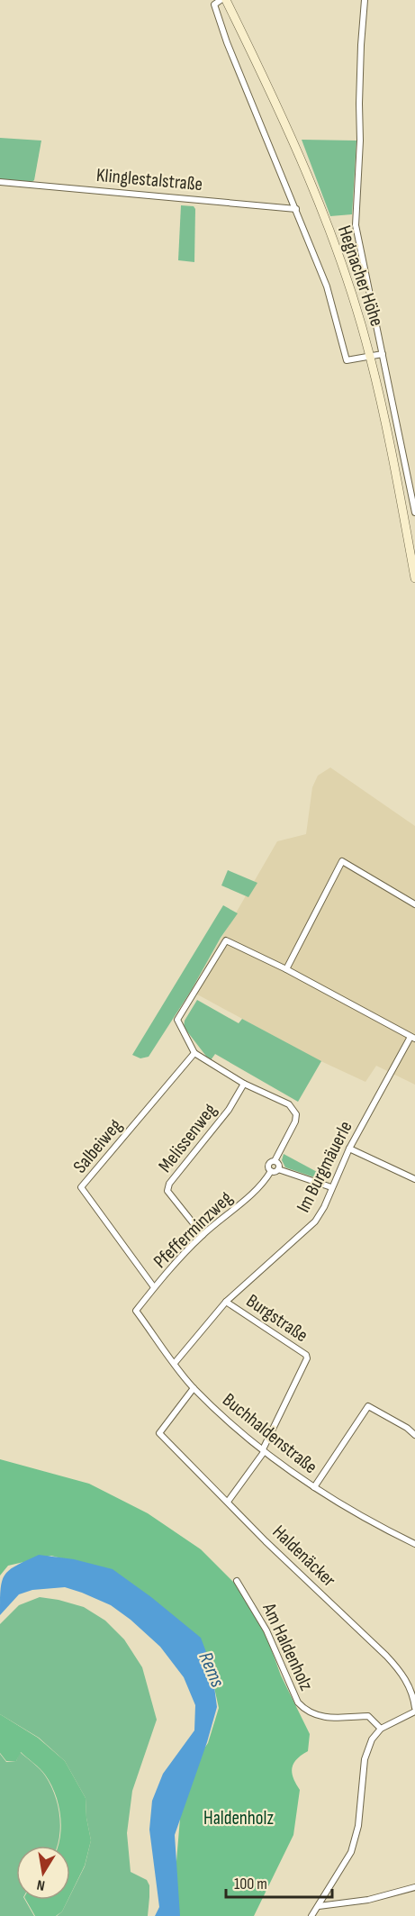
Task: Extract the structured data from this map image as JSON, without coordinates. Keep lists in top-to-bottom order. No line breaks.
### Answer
{"streets":{"main road":["Hegnacher Höhe"],"street":["Klinglestalstraße","Melissenweg","Salbeiweg","Im Burgmäuerle","Pfefferminzweg","Burgstraße","Buchhaldenstraße","Haldenäcker","Am Haldenholz"]},"crossings":[["Melissenweg","Pfefferminzweg"],["Salbeiweg","Pfefferminzweg"],["Im Burgmäuerle","Burgstraße"],["Im Burgmäuerle","Buchhaldenstraße"],["Pfefferminzweg","Buchhaldenstraße"],["Burgstraße","Buchhaldenstraße"],["Burgstraße","Haldenäcker"],["Buchhaldenstraße","Haldenäcker"]],"water":["Rems"],"parks":["Haldenholz"],"scale_bar":"100 m","north":"bottom"}
